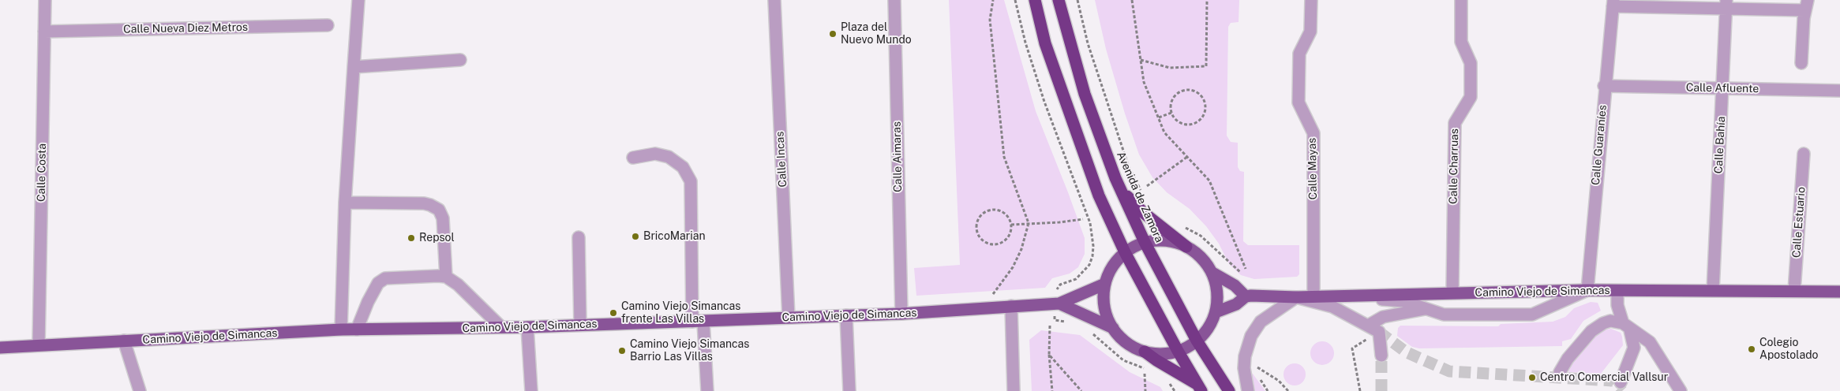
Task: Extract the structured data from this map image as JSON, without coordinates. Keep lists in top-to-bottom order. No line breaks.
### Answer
{"streets":{"highway":["Avenida de Zamora"],"main road":["Camino Viejo de Simancas"],"street":["Calle Nueva Diez Metros","Calle Afluente","Calle Guaraníes","Calle Bahía","Calle Aimaras","Calle Incas","Calle Charruas","Calle Mayas","Calle Costa","Calle Estuario"]},"crossings":[["Calle Nueva Diez Metros","Calle Costa"],["Calle Afluente","Calle Guaraníes"],["Calle Afluente","Calle Bahía"],["Calle Guaraníes","Camino Viejo de Simancas"],["Calle Bahía","Camino Viejo de Simancas"],["Calle Aimaras","Camino Viejo de Simancas"],["Calle Incas","Camino Viejo de Simancas"],["Calle Charruas","Camino Viejo de Simancas"],["Calle Mayas","Camino Viejo de Simancas"],["Calle Costa","Camino Viejo de Simancas"],["Calle Estuario","Camino Viejo de Simancas"]],"places":["Plaza del Nuevo Mundo","BricoMarian","Repsol","Camino Viejo Simancas frente Las Villas","Colegio Apostolado","Camino Viejo Simancas Barrio Las Villas","Centro Comercial Vallsur"]}
